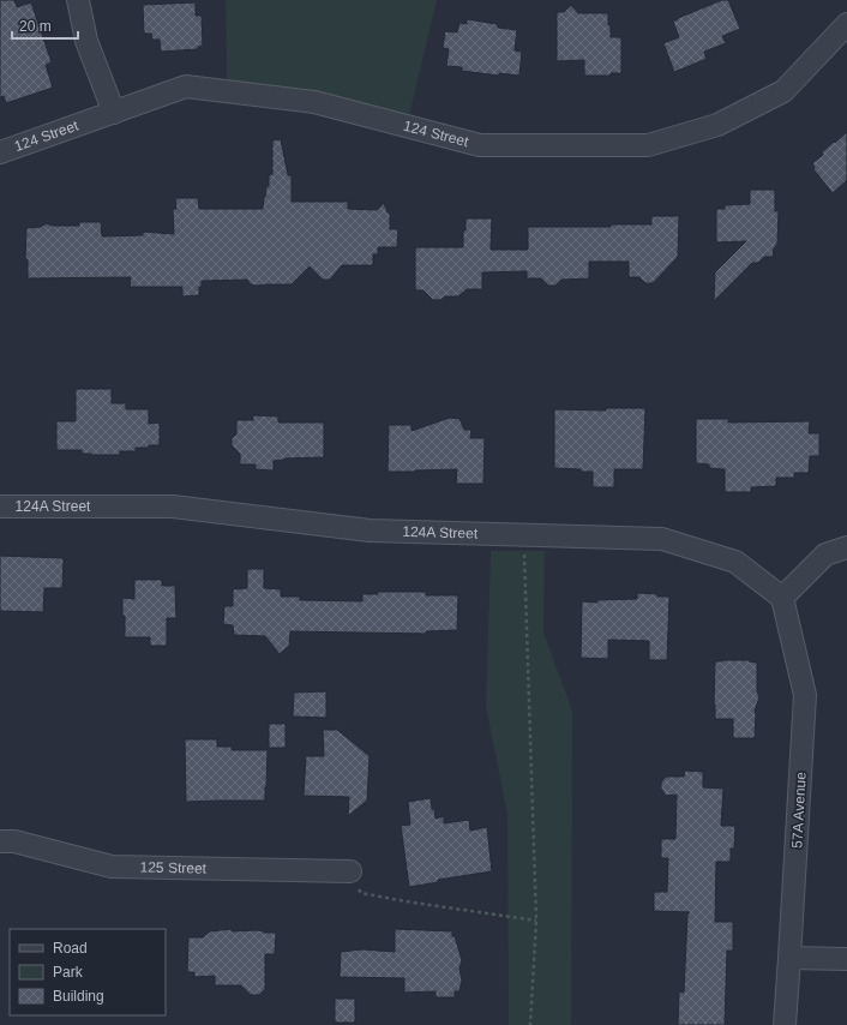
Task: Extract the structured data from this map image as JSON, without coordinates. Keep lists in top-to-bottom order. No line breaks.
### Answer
{"streets":{"street":["124 Street","124A Street","57A Avenue","125 Street"]},"crossings":[["124A Street","57A Avenue"]],"legend":["Road","Park","Building"],"scale_bar":"20 m"}
